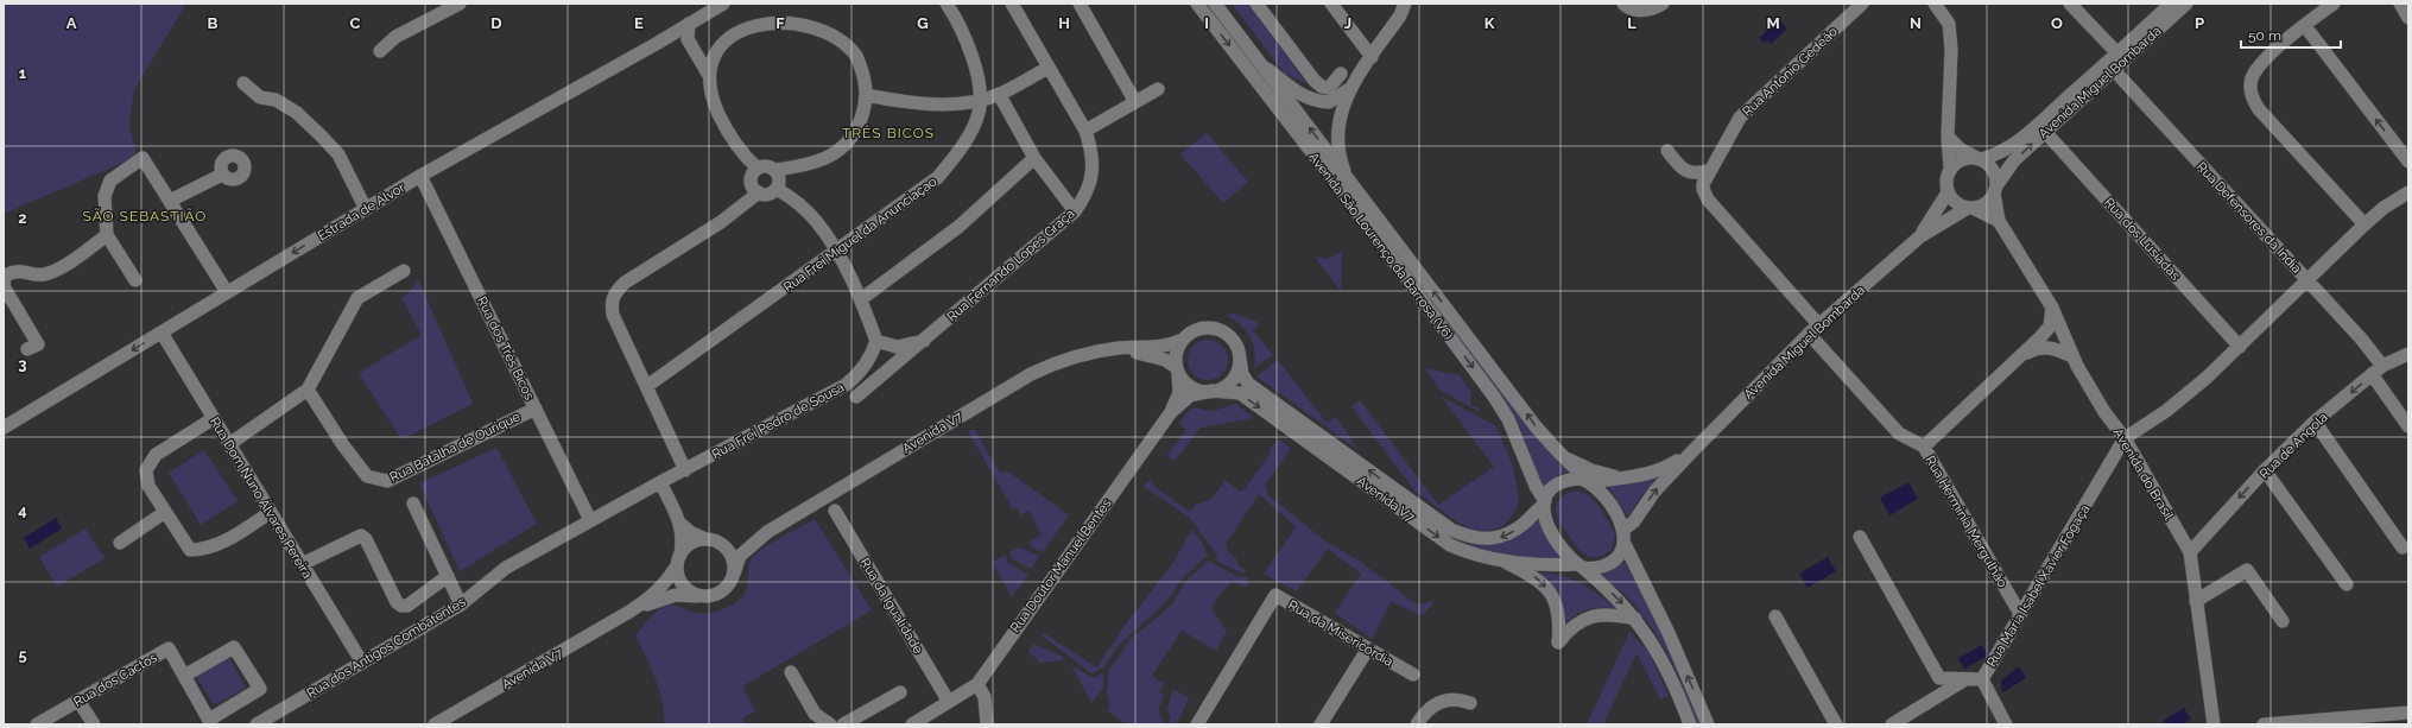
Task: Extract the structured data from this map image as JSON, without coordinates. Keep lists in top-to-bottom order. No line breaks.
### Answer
{"streets":{"street":["Rua António Gedeão","Avenida Miguel Bombarda","Estrada de Alvor","Rua Defensores da Índia","Rua Frei Miguel da Anunciaçao","Rua dos Lusíadas","Avenida São Lourenço da Barrosa (V6)","Rua Fernando Lopes Graça","Rua dos Três Bicos","Rua Frei Pedro de Sousa","Avenida V7","Rua de Angola","Rua Batalha de Ourique","Avenida do Brasil","Rua Dom Nuno Álvares Pereira","Rua Herminia Mergulhão","Rua Doutor Manuel Bentes","Rua Maria Isabel Xavier Fogaça","Rua da Igualidade","Rua da Misericórdia","Rua dos Antigos Combatentes","Rua dos Cactos"]},"crossings":[["Rua António Gedeão","Avenida Miguel Bombarda"],["Rua António Gedeão","Rua Herminia Mergulhão"],["Avenida Miguel Bombarda","Rua Defensores da Índia"],["Avenida Miguel Bombarda","Rua dos Lusíadas"],["Avenida Miguel Bombarda","Avenida do Brasil"],["Avenida Miguel Bombarda","Rua Herminia Mergulhão"],["Estrada de Alvor","Rua dos Três Bicos"],["Estrada de Alvor","Rua Dom Nuno Álvares Pereira"],["Rua Defensores da Índia","Rua de Angola"],["Avenida São Lourenço da Barrosa (V6)","Avenida V7"],["Rua dos Três Bicos","Rua Batalha de Ourique"],["Rua dos Três Bicos","Rua dos Antigos Combatentes"],["Rua Frei Pedro de Sousa","Rua dos Antigos Combatentes"],["Rua de Angola","Avenida do Brasil"],["Avenida do Brasil","Rua Maria Isabel Xavier Fogaça"],["Rua Dom Nuno Álvares Pereira","Rua dos Antigos Combatentes"],["Rua Herminia Mergulhão","Rua Maria Isabel Xavier Fogaça"]],"districts":["TRÊS BICOS","SÃO SEBASTIÃO"],"scale_bar":"50 m","grid":{"columns":["A","B","C","D","E","F","G","H","I","J","K","L","M","N","O","P"],"rows":["1","2","3","4","5"]}}
